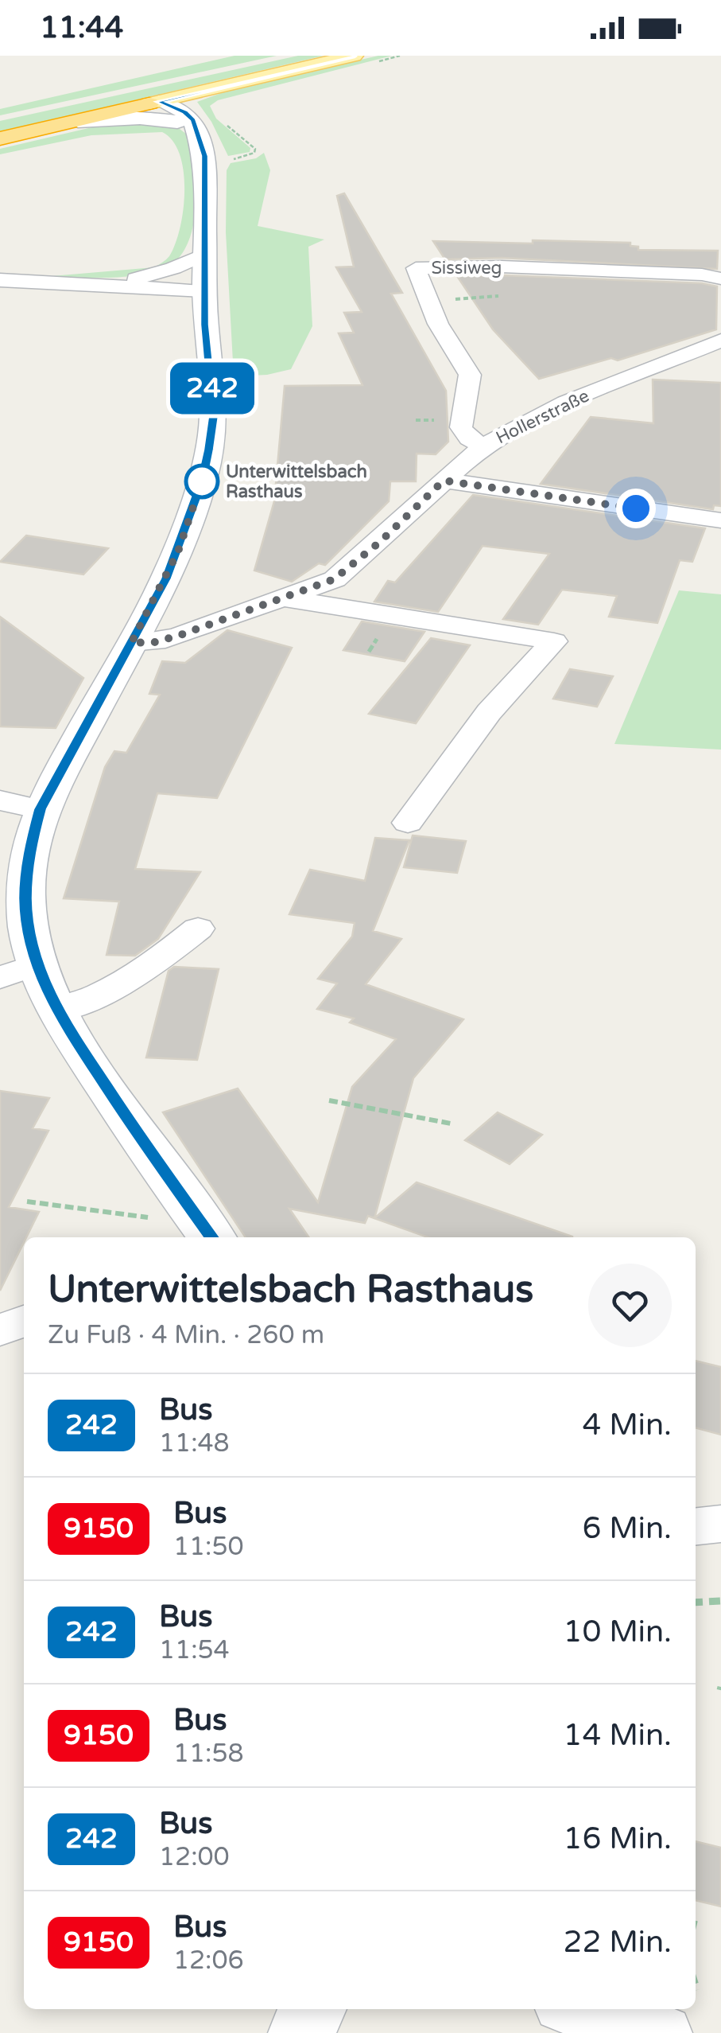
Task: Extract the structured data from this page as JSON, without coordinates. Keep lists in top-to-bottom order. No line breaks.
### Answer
{"streets":{"street":["Sissiweg","Hollerstraße"]},"crossings":[["Sissiweg","Hollerstraße"]],"places":["Unterwittelsbach Rasthaus"],"lines":["bus line 242"],"page":{"status":"11:44","on_map":"242","heading":["Unterwittelsbach Rasthaus","Zu Fuß · 4 Min. · 260 m"],"list":[{"mark":"242","name":"Bus","note":"11:48","value":"4 Min."},{"mark":"9150","name":"Bus","note":"11:50","value":"6 Min."},{"mark":"242","name":"Bus","note":"11:54","value":"10 Min."},{"mark":"9150","name":"Bus","note":"11:58","value":"14 Min."},{"mark":"242","name":"Bus","note":"12:00","value":"16 Min."},{"mark":"9150","name":"Bus","note":"12:06","value":"22 Min."}]}}
